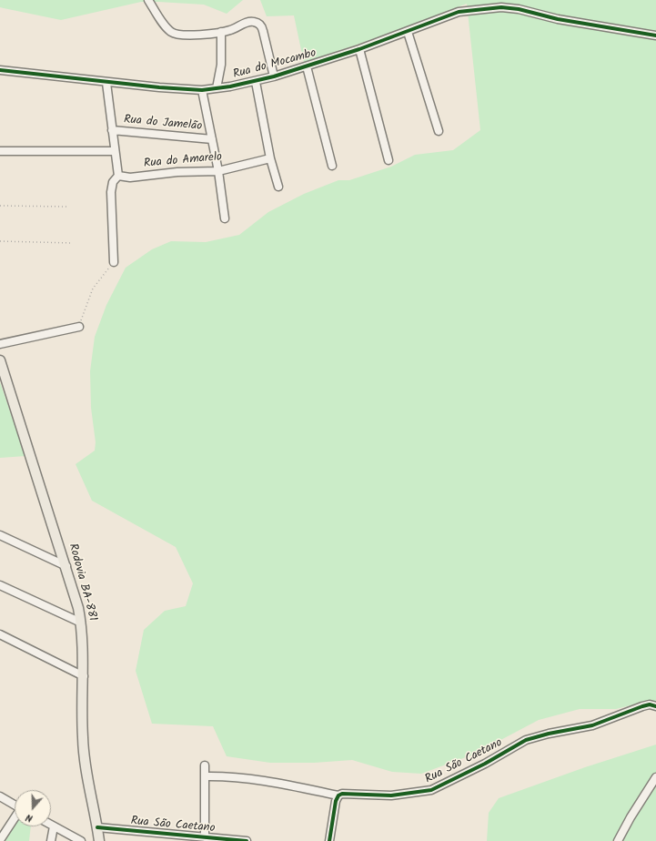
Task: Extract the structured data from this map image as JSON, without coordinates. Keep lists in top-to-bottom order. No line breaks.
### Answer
{"streets":{"main road":["Rodovia BA-881"],"street":["Rua do Mocambo","Rua do Jamelão","Rua do Amarelo","Rua São Caetano"]},"crossings":[["Rodovia BA-881","Rua São Caetano"]],"north":"bottom"}
